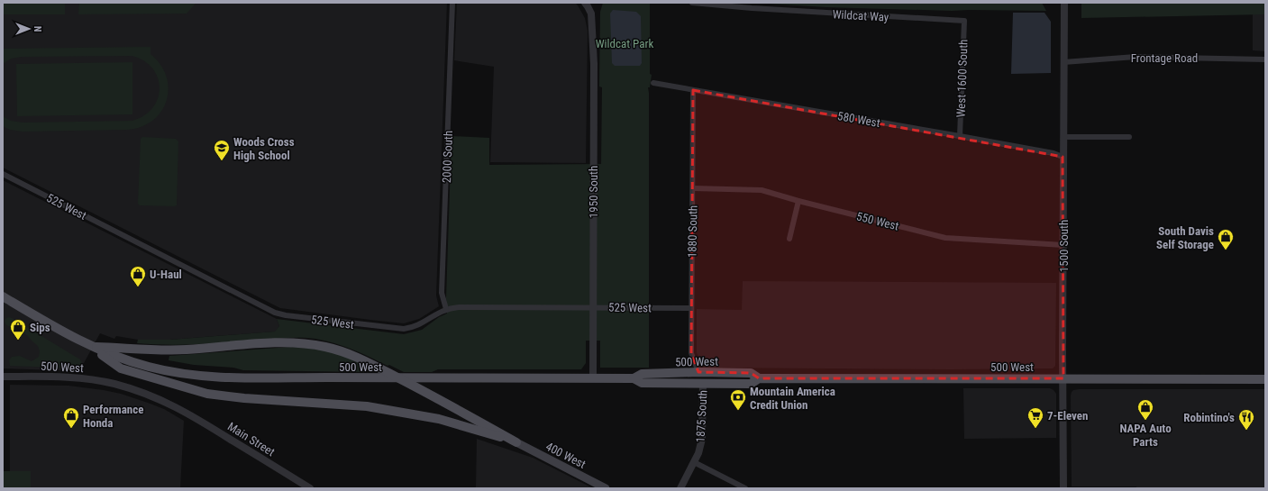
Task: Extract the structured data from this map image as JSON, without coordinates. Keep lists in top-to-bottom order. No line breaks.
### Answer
{"streets":{"main road":["500 West","400 West"],"street":["Wildcat Way","Frontage Road","West 1600 South","580 West","2000 South","1950 South","525 West","550 West","1880 South","1500 South","1875 South","Main Street"]},"crossings":[["Wildcat Way","West 1600 South"],["Frontage Road","1500 South"],["West 1600 South","580 West"],["580 West","1880 South"],["580 West","1500 South"],["2000 South","525 West"],["1950 South","525 West"],["1950 South","500 West"],["525 West","1880 South"],["550 West","1880 South"],["550 West","1500 South"],["1880 South","500 West"],["1500 South","500 West"],["500 West","1875 South"],["500 West","Main Street"]],"parks":["Wildcat Park"],"places":{"school or university":["Woods Cross High School"],"shop":["South Davis Self Storage","U-Haul","Sips","NAPA Auto Parts","Performance Honda"],"bank":["Mountain America Credit Union"],"supermarket":["7-Eleven"],"restaurant":["Robintino's"]},"north":"right"}
